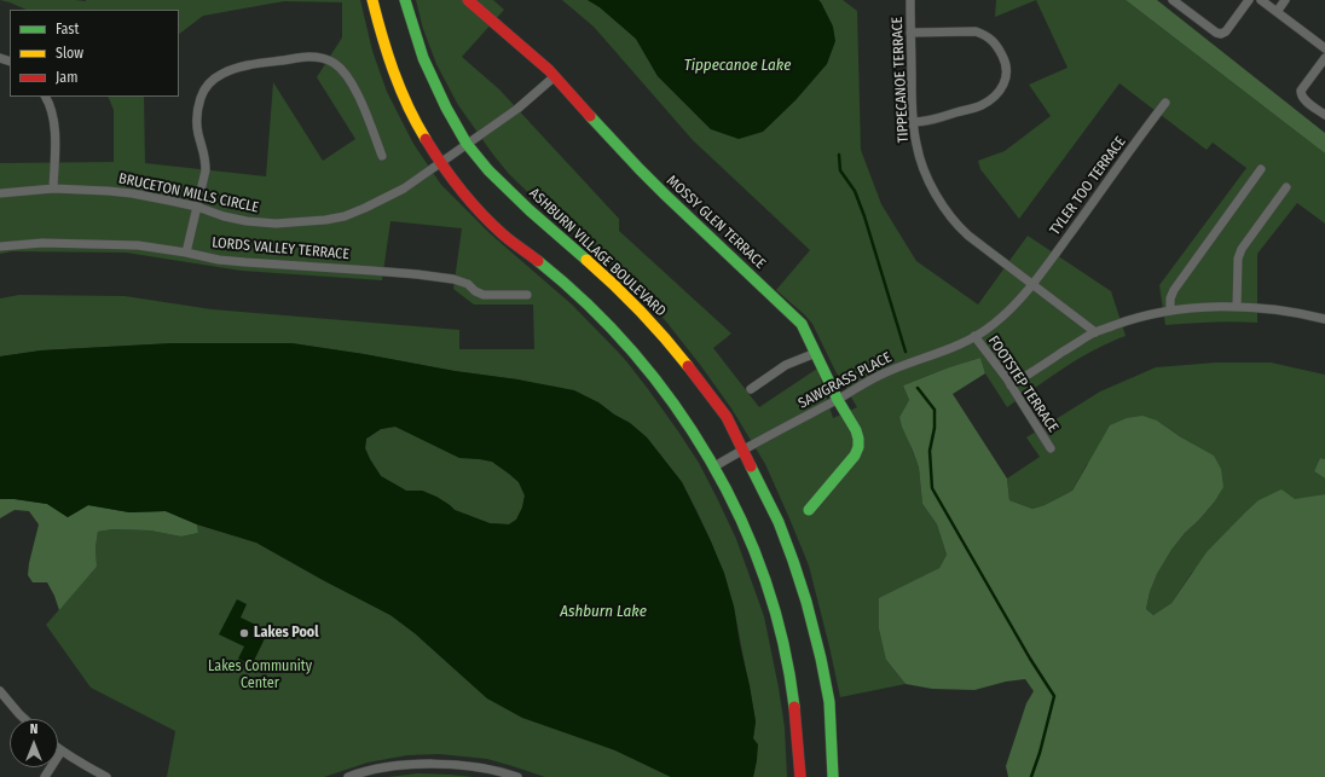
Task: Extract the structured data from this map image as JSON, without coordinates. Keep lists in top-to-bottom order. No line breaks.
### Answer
{"streets":{"main road":["MOSSY GLEN TERRACE","ASHBURN VILLAGE BOULEVARD"],"street":["TIPPECANOE TERRACE","TYLER TOO TERRACE","BRUCETON MILLS CIRCLE","LORDS VALLEY TERRACE","SAWGRASS PLACE","FOOTSTEP TERRACE"]},"crossings":[["TIPPECANOE TERRACE","TYLER TOO TERRACE"],["TIPPECANOE TERRACE","SAWGRASS PLACE"],["TYLER TOO TERRACE","SAWGRASS PLACE"],["BRUCETON MILLS CIRCLE","ASHBURN VILLAGE BOULEVARD"],["MOSSY GLEN TERRACE","SAWGRASS PLACE"],["ASHBURN VILLAGE BOULEVARD","SAWGRASS PLACE"],["SAWGRASS PLACE","FOOTSTEP TERRACE"]],"water":["Tippecanoe Lake","Ashburn Lake"],"parks":["Lakes Community Center"],"places":["Lakes Pool"],"legend":["Fast","Slow","Jam"],"north":"top"}
